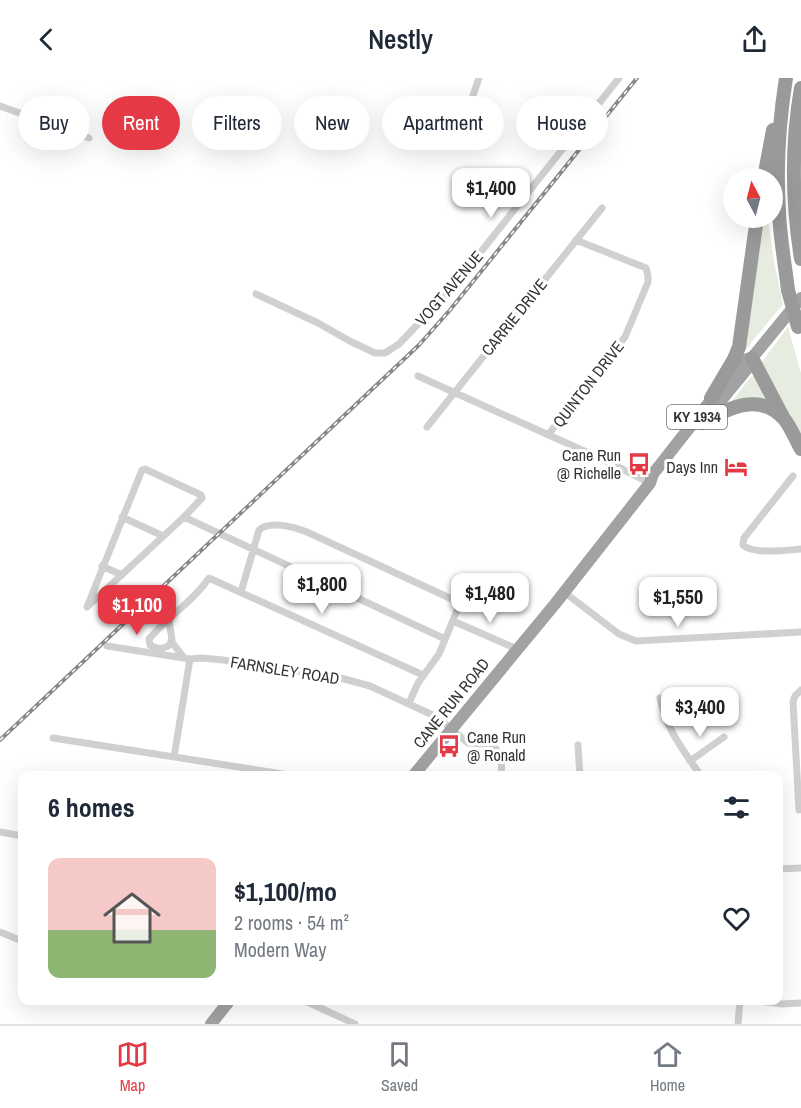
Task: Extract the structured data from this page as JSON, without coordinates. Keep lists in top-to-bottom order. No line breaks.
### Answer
{"streets":{"highway":["KY 1934","CANE RUN ROAD"],"street":["VOGT AVENUE","CARRIE DRIVE","QUINTON DRIVE","FARNSLEY ROAD"]},"crossings":[["CARRIE DRIVE","QUINTON DRIVE"],["FARNSLEY ROAD","CANE RUN ROAD"]],"places":{"bus stop":["Cane Run @ Richelle","Cane Run @ Ronald"],"hotel":["Days Inn"]},"north":"top","page":{"header":"Nestly","chip":["Buy","Rent","Filters","New","Apartment","House"],"price":["$1,400","$1,800","$1,480","$1,550","$1,100","$3,400"],"heading":"6 homes","list":[{"name":"$1,100/mo","note":"2 rooms · 54 m² · Modern Way"}],"tabs":["Map","Saved","Home"]}}
